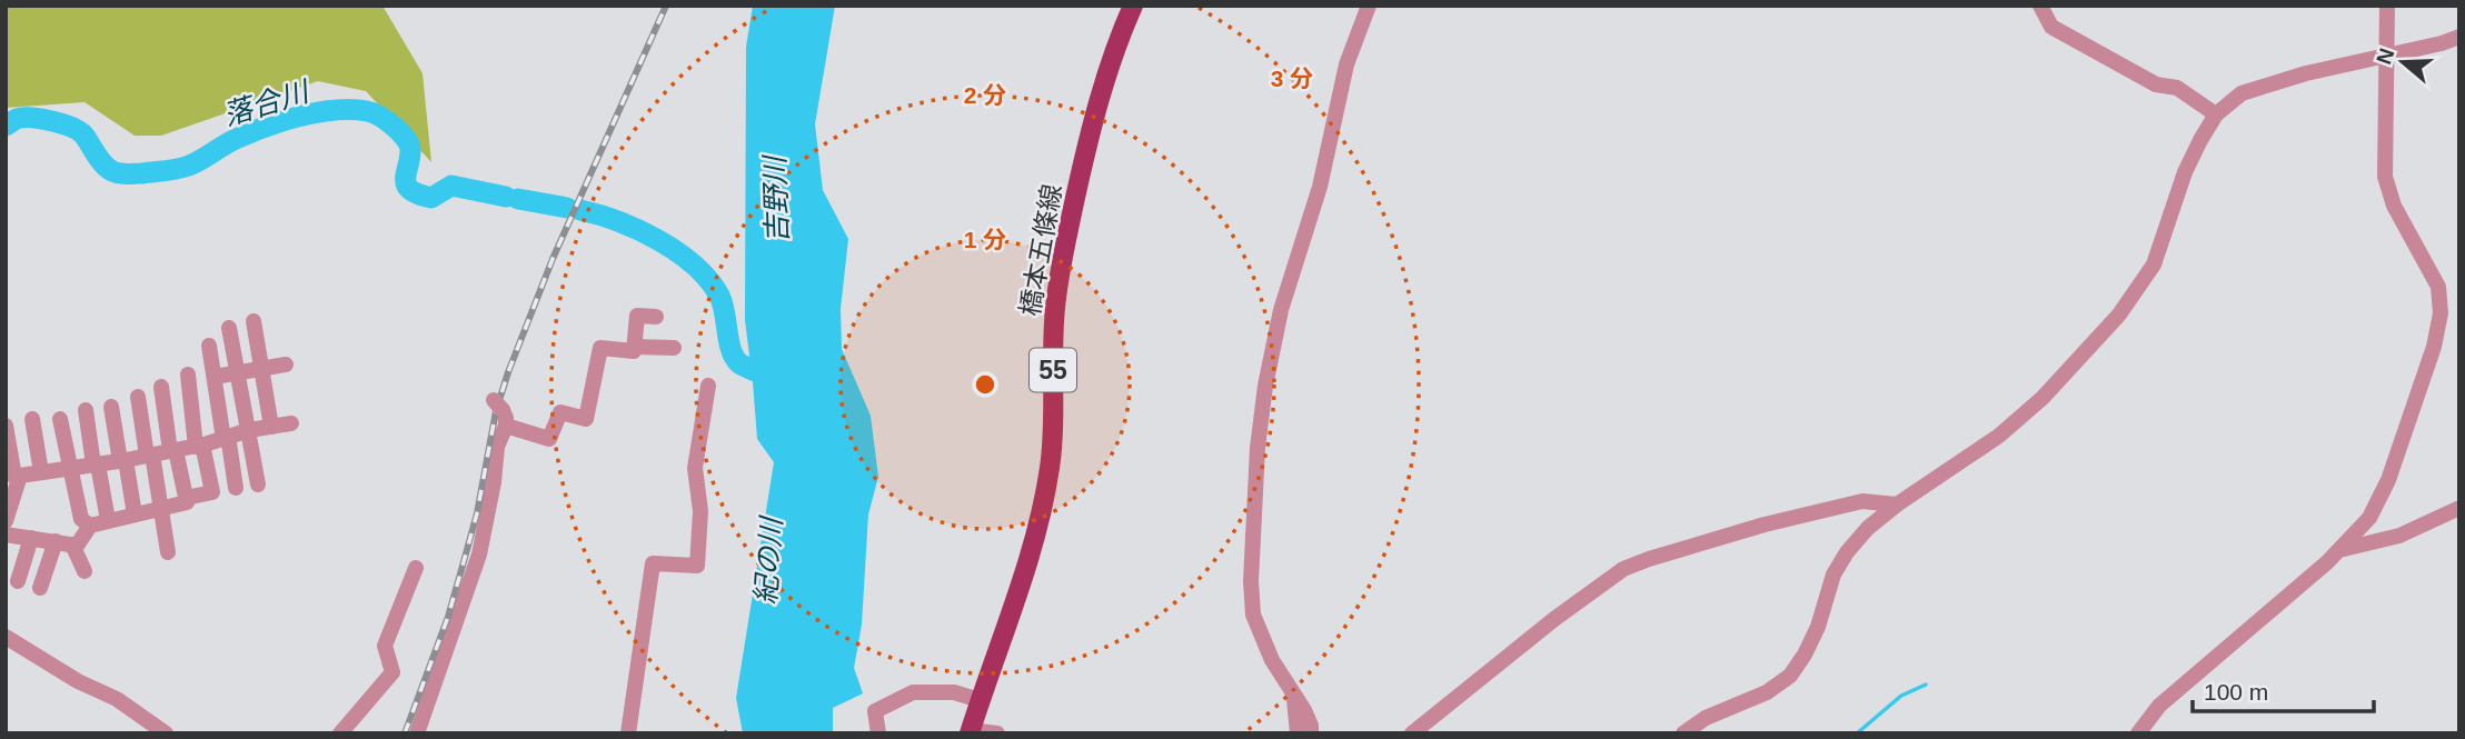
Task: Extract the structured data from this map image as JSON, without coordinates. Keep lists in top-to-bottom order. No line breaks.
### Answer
{"streets":{"main road":["橋本五條線","55"]},"water":["落合川","吉野川","紀の川"],"scale_bar":"100 m","north":"left","rings":["3 分","2 分","1 分"]}
